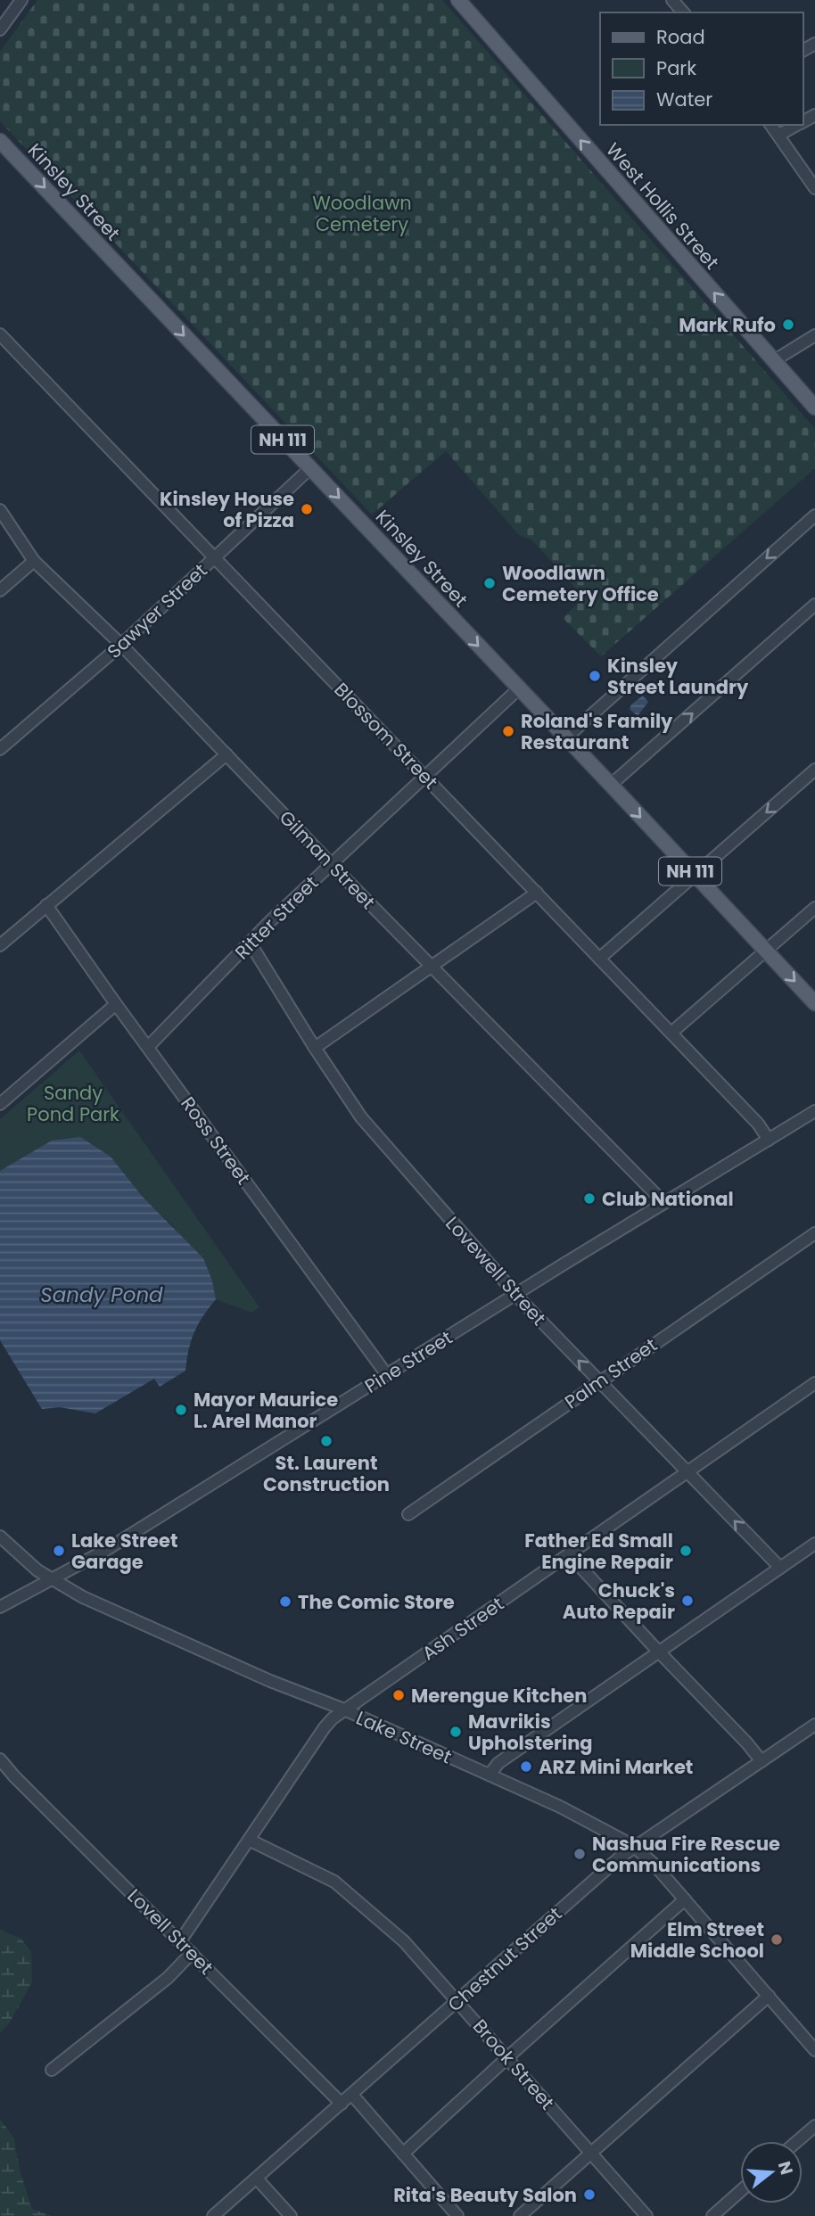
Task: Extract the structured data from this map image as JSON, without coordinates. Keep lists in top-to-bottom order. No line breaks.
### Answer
{"streets":{"main road":["Kinsley Street","West Hollis Street","NH 111"],"street":["Sawyer Street","Blossom Street","Gilman Street","Ritter Street","Ross Street","Lovewell Street","Pine Street","Palm Street","Ash Street","Lake Street","Lovell Street","Chestnut Street","Brook Street"]},"crossings":[["Kinsley Street","Sawyer Street"],["Kinsley Street","Ritter Street"],["Sawyer Street","Blossom Street"],["Sawyer Street","Gilman Street"],["Blossom Street","Ritter Street"],["Blossom Street","Pine Street"],["Gilman Street","Ritter Street"],["Gilman Street","Pine Street"],["Ritter Street","Ross Street"],["Ritter Street","Lovewell Street"],["Ross Street","Pine Street"],["Lovewell Street","Pine Street"],["Lovewell Street","Palm Street"],["Lovewell Street","Ash Street"],["Pine Street","Lake Street"],["Ash Street","Lake Street"],["Ash Street","Lovell Street"],["Ash Street","Brook Street"],["Lake Street","Chestnut Street"],["Lovell Street","Chestnut Street"],["Chestnut Street","Brook Street"]],"one_way":["Kinsley Street","West Hollis Street"],"water":["Sandy Pond"],"parks":["Woodlawn Cemetery","Sandy Pond Park"],"places":["Mark Rufo","Kinsley House of Pizza","Woodlawn Cemetery Office","Kinsley Street Laundry","Roland's Family Restaurant","Club National","Mayor Maurice L. Arel Manor","St. Laurent Construction","Lake Street Garage","Father Ed Small Engine Repair","Chuck's Auto Repair","The Comic Store","Merengue Kitchen","Mavrikis Upholstering","ARZ Mini Market","Nashua Fire Rescue Communications","Elm Street Middle School","Rita's Beauty Salon"],"legend":["Road","Park","Water"],"north":"right"}
